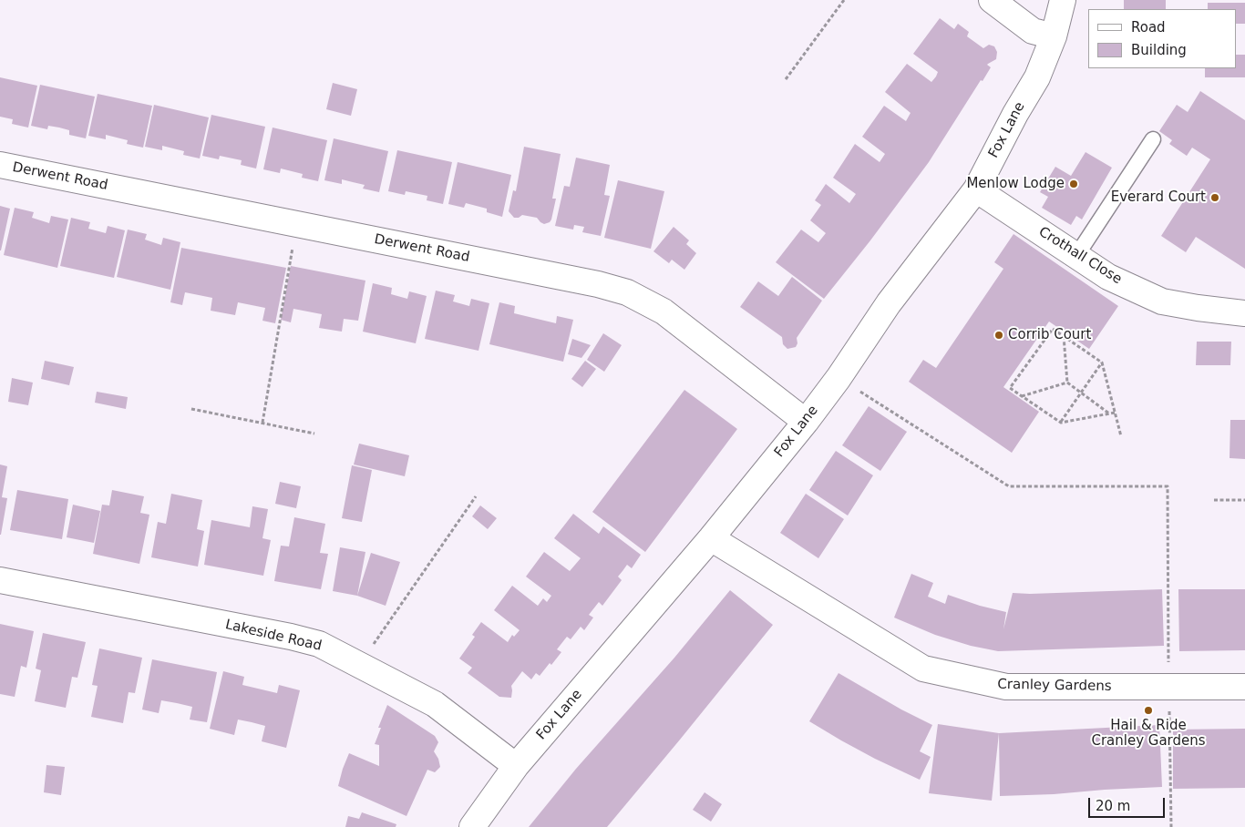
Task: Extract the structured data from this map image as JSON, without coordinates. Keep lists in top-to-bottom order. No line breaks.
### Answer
{"streets":{"street":["Fox Lane","Derwent Road","Crothall Close","Lakeside Road","Cranley Gardens"]},"crossings":[["Fox Lane","Derwent Road"],["Fox Lane","Crothall Close"],["Fox Lane","Lakeside Road"],["Fox Lane","Cranley Gardens"]],"places":["Menlow Lodge","Everard Court","Corrib Court","Hail & Ride Cranley Gardens"],"legend":["Road","Building"],"scale_bar":"20 m"}
